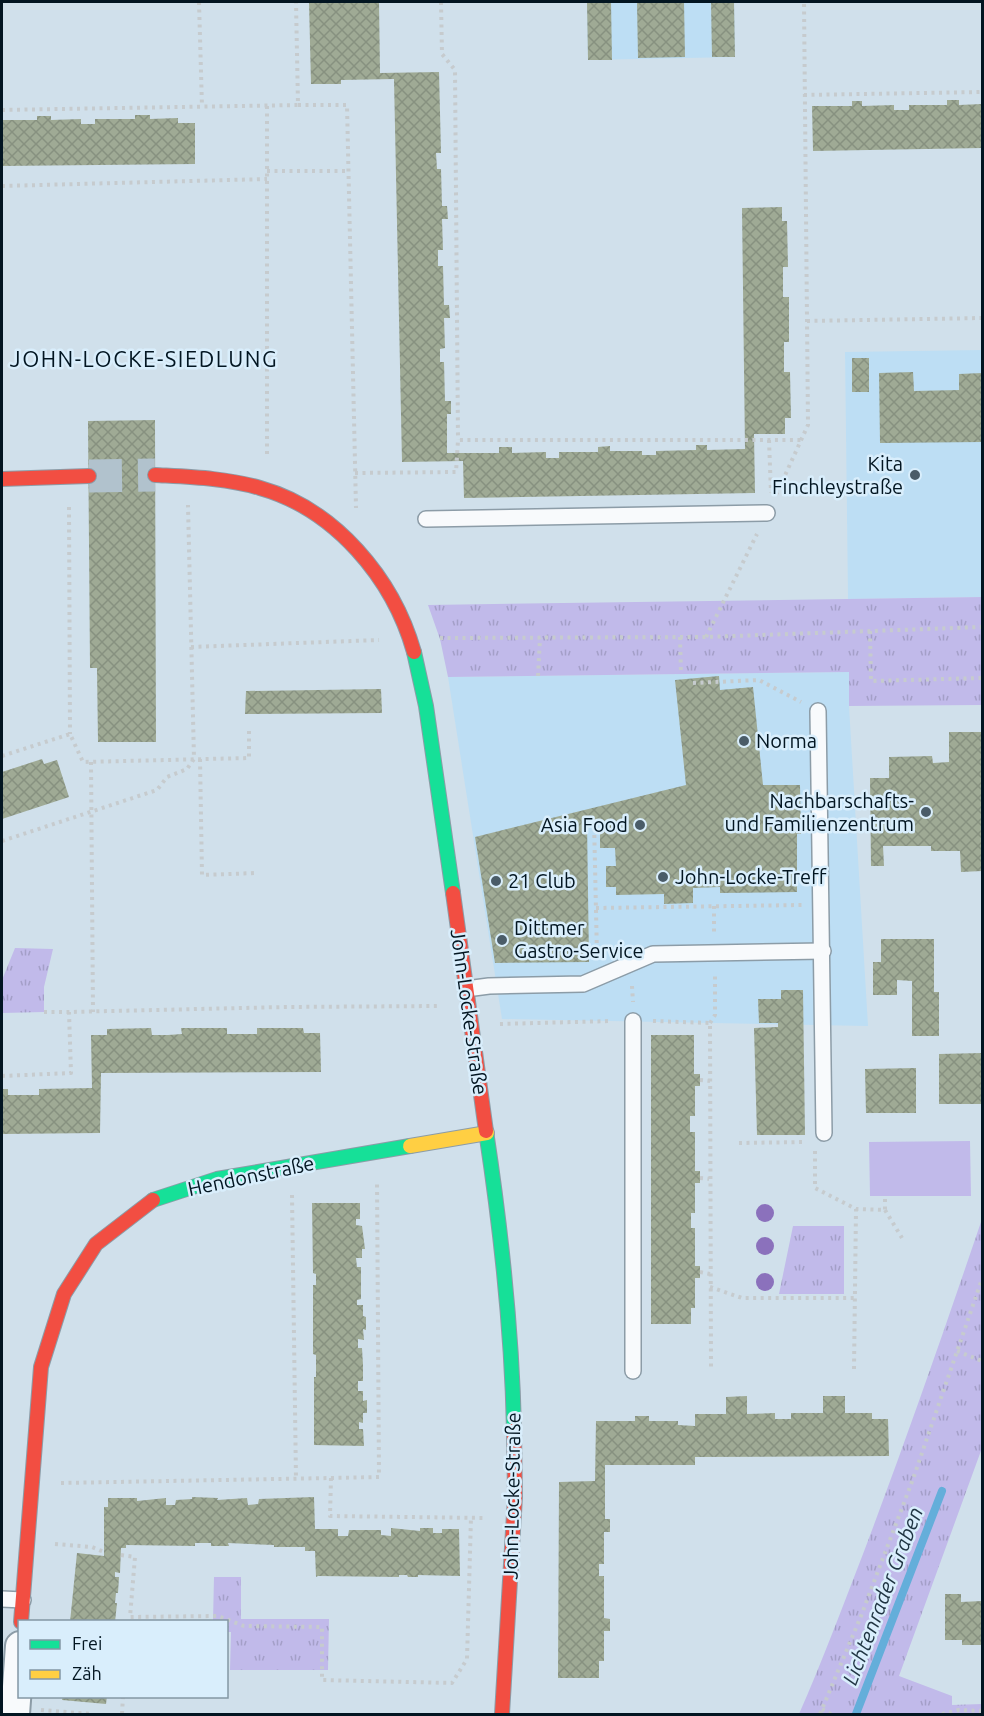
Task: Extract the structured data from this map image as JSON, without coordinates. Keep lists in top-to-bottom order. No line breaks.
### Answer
{"streets":{"street":["John-Locke-Straße","Hendonstraße"]},"crossings":[["John-Locke-Straße","Hendonstraße"]],"districts":["JOHN-LOCKE-SIEDLUNG"],"water":["Lichtenrader Graben"],"places":["Kita Finchleystraße","Norma","Nachbarschafts- und Familienzentrum","Asia Food","John-Locke-Treff","21 Club","Dittmer Gastro-Service"],"legend":["Frei","Zäh"]}
